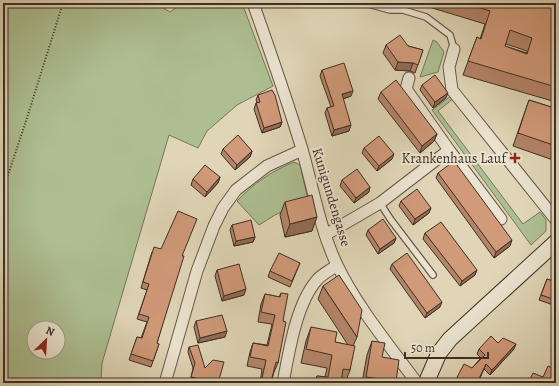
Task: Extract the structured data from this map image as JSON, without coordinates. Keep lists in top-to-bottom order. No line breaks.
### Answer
{"streets":{"street":["Kunigundengasse"]},"places":{"health":["Krankenhaus Lauf"]},"scale_bar":"50 m","north":"top right"}
